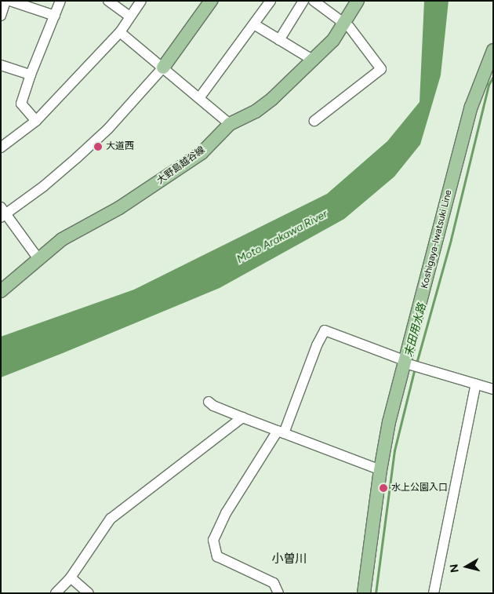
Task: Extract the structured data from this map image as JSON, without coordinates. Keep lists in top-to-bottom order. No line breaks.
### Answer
{"streets":{"main road":["大野島越谷線","Koshigaya-Iwatsuki Line"]},"districts":["小曽川"],"water":["Moto Arakawa River","末田用水路"],"places":["大道西","水上公園入口"],"north":"left"}
